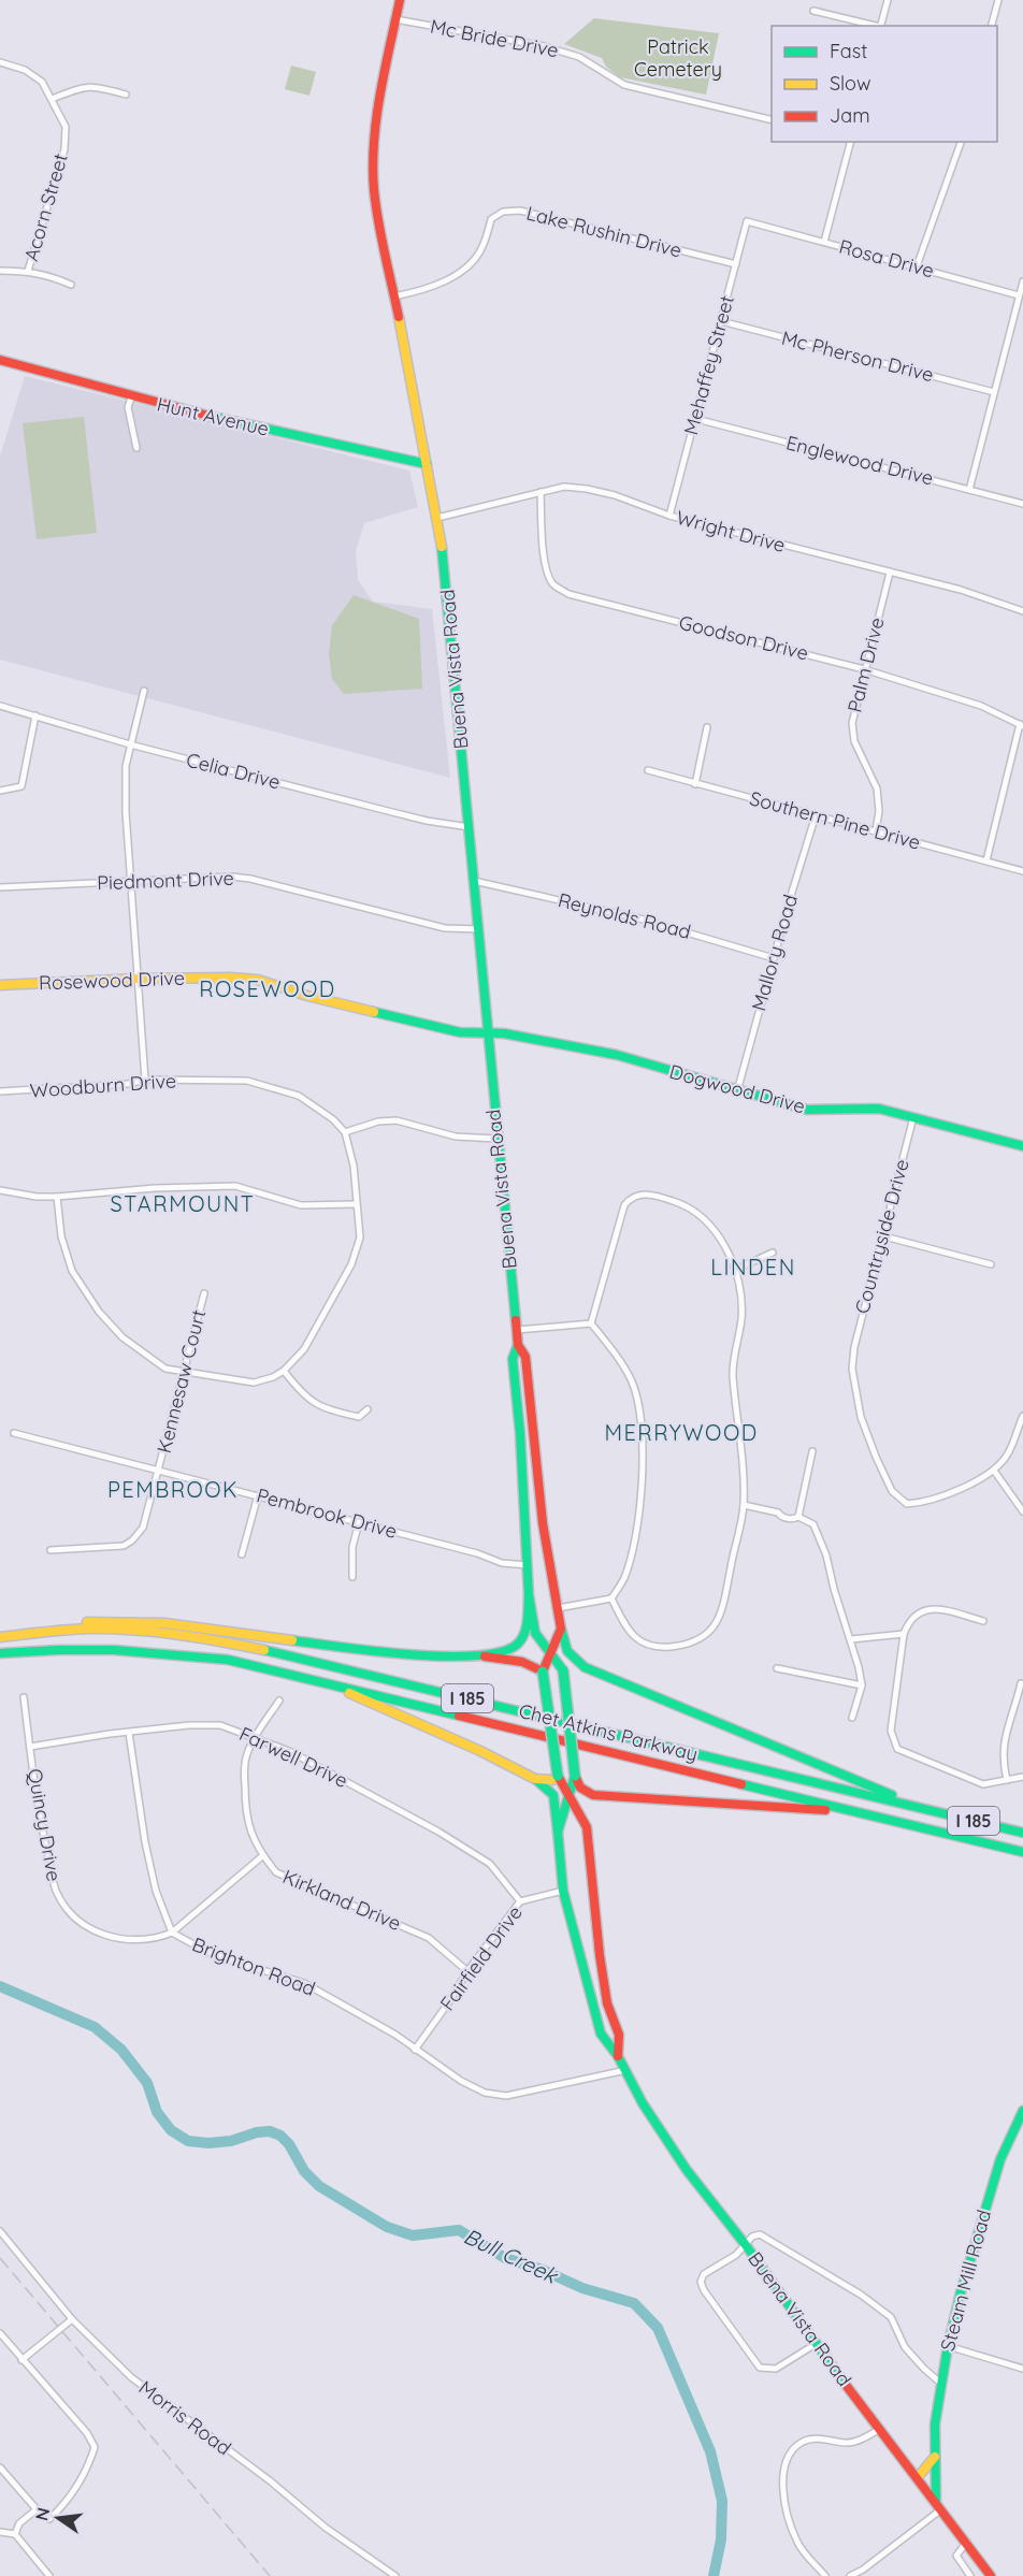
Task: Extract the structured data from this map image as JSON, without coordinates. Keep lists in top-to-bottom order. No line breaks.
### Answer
{"streets":{"main road":["Hunt Avenue","Buena Vista Road","Rosewood Drive","Dogwood Drive","I 185","Chet Atkins Parkway","Steam Mill Road"],"street":["Mc Bride Drive","Acorn Street","Lake Rushin Drive","Rosa Drive","Mc Pherson Drive","Mehaffey Street","Englewood Drive","Wright Drive","Goodson Drive","Palm Drive","Celia Drive","Southern Pine Drive","Piedmont Drive","Reynolds Road","Mallory Road","Woodburn Drive","Countryside Drive","Kennesaw Court","Pembrook Drive","Farwell Drive","Quincy Drive","Kirkland Drive","Fairfield Drive","Brighton Road","Morris Road"]},"crossings":[["Mc Bride Drive","Buena Vista Road"],["Lake Rushin Drive","Mehaffey Street"],["Lake Rushin Drive","Buena Vista Road"],["Rosa Drive","Mehaffey Street"],["Mc Pherson Drive","Mehaffey Street"],["Mehaffey Street","Englewood Drive"],["Mehaffey Street","Wright Drive"],["Hunt Avenue","Buena Vista Road"],["Wright Drive","Goodson Drive"],["Wright Drive","Palm Drive"],["Wright Drive","Buena Vista Road"],["Goodson Drive","Palm Drive"],["Palm Drive","Southern Pine Drive"],["Buena Vista Road","Celia Drive"],["Buena Vista Road","Piedmont Drive"],["Buena Vista Road","Reynolds Road"],["Buena Vista Road","Rosewood Drive"],["Buena Vista Road","Dogwood Drive"],["Buena Vista Road","Pembrook Drive"],["Buena Vista Road","Chet Atkins Parkway"],["Buena Vista Road","Fairfield Drive"],["Buena Vista Road","Brighton Road"],["Buena Vista Road","Steam Mill Road"],["Southern Pine Drive","Mallory Road"],["Reynolds Road","Mallory Road"],["Mallory Road","Dogwood Drive"],["Rosewood Drive","Dogwood Drive"],["Dogwood Drive","Countryside Drive"],["Kennesaw Court","Pembrook Drive"],["Farwell Drive","Quincy Drive"],["Farwell Drive","Kirkland Drive"],["Farwell Drive","Fairfield Drive"],["Farwell Drive","Brighton Road"],["Quincy Drive","Kirkland Drive"],["Quincy Drive","Brighton Road"],["Kirkland Drive","Fairfield Drive"],["Fairfield Drive","Brighton Road"]],"districts":["ROSEWOOD","STARMOUNT","LINDEN","MERRYWOOD","PEMBROOK"],"water":["Bull Creek"],"parks":["Patrick Cemetery"],"legend":["Fast","Slow","Jam"],"north":"left"}
